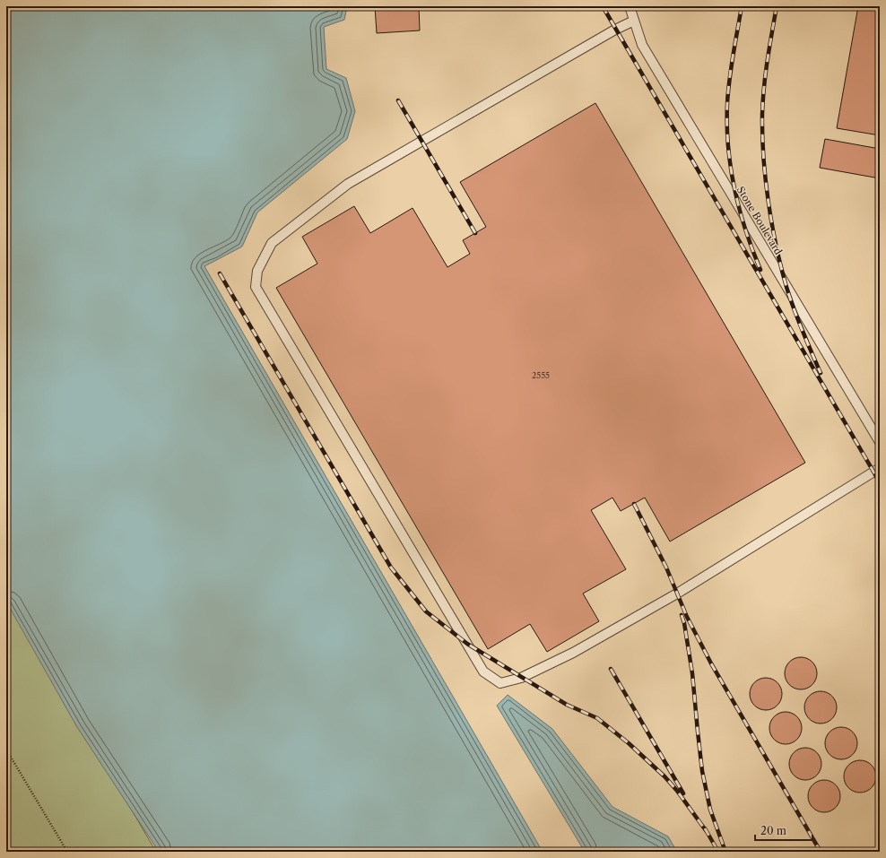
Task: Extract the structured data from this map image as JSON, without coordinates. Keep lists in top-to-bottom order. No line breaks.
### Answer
{"streets":{"lane":["Stone Boulevard"]},"house_numbers":["2555"],"scale_bar":"20 m"}
